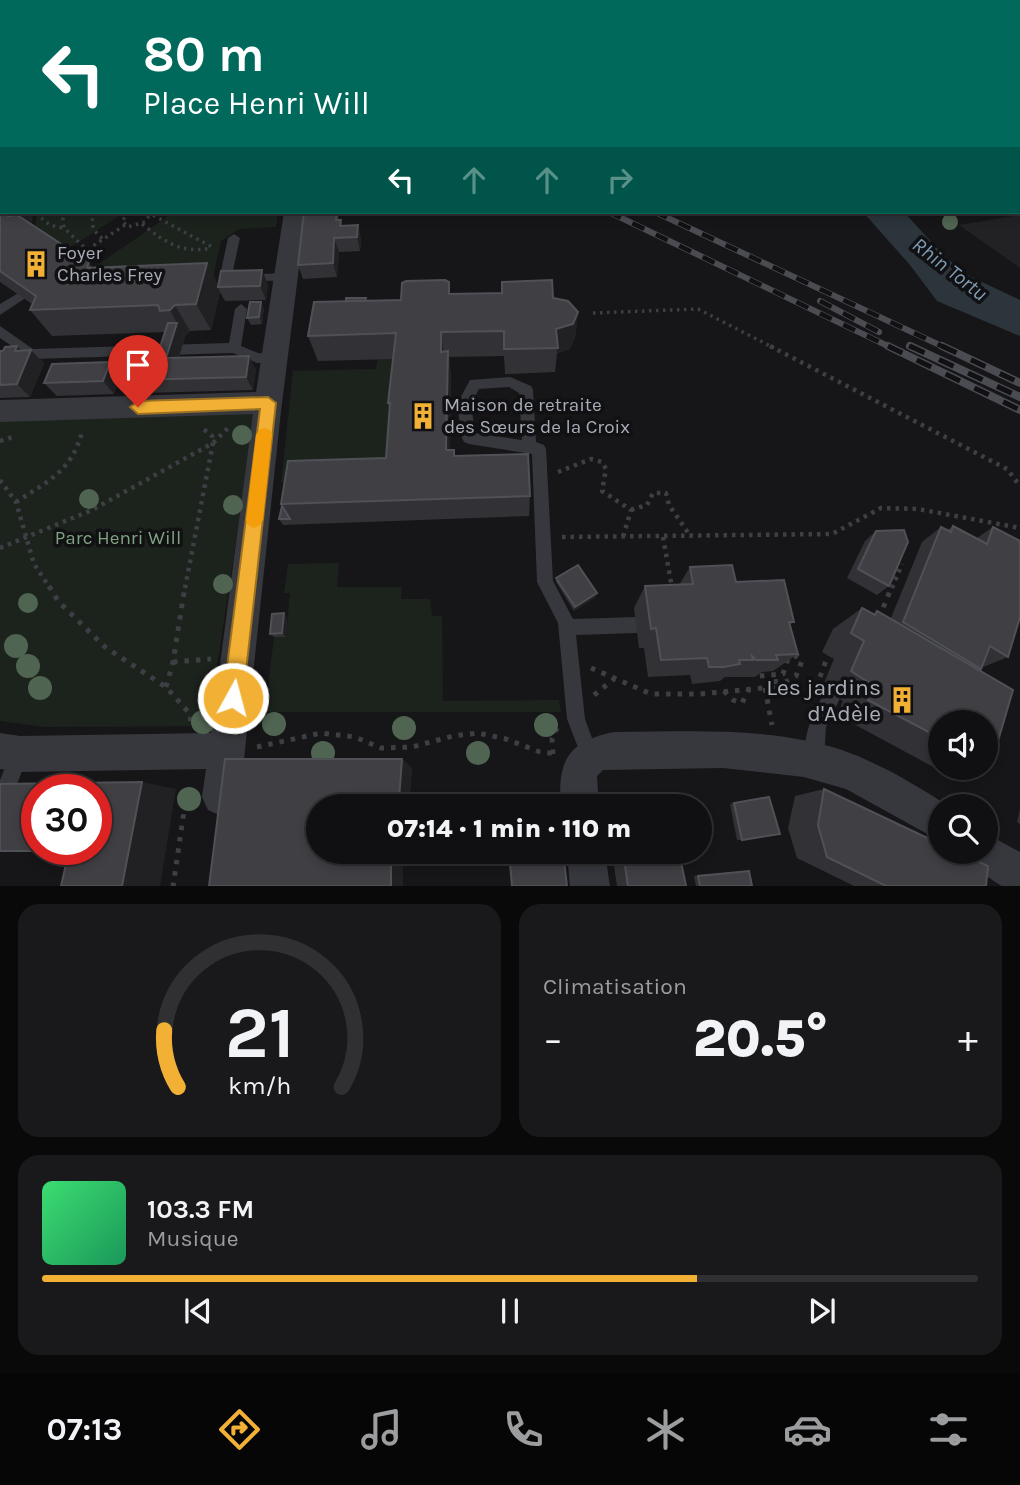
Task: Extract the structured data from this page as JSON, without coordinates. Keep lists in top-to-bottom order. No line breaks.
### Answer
{"water":["Rhin Tortu"],"parks":["Parc Henri Will"],"places":{"building":["Foyer Charles Frey","Maison de retraite des Sœurs de la Croix","Les jardins d'Adèle"]},"page":{"turn":["80 m","Place Henri Will"],"limit":"30","trip":"07:14 · 1 min · 110 m","tile":"Climatisation","heat":["−","20.5°","+"],"song":["103.3 FM","Musique"],"tabs":"07:13","gauge":["21","km/h"]}}
